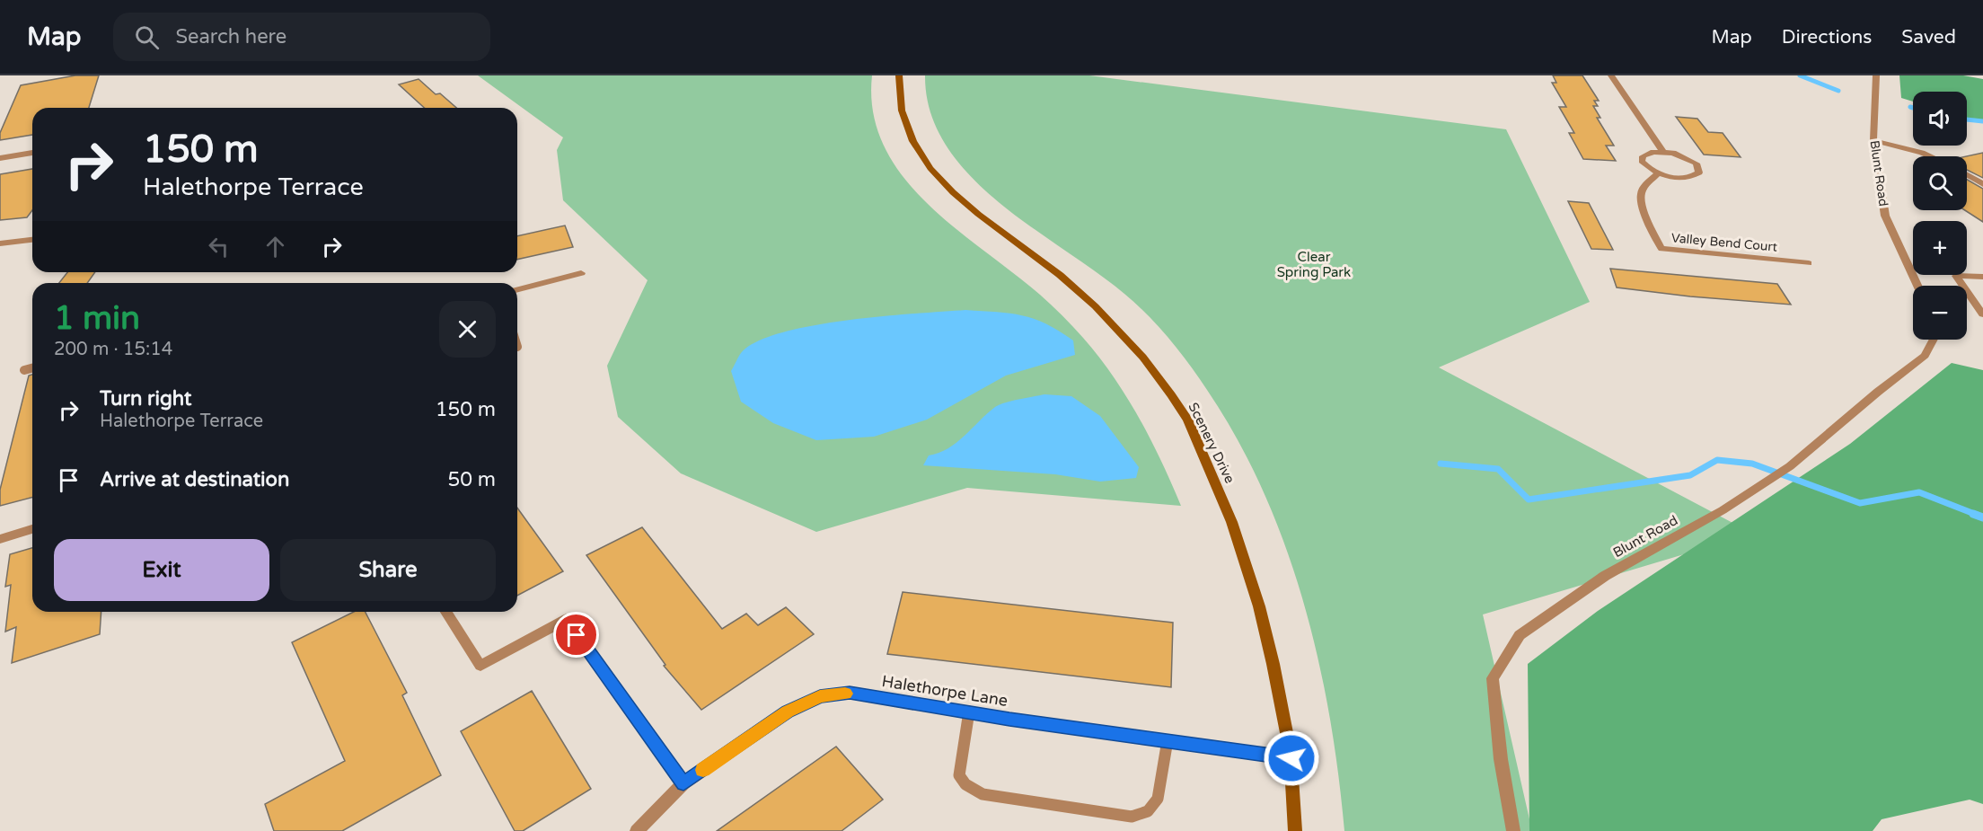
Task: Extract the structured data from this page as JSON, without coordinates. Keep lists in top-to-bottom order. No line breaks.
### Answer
{"streets":{"street":["Blunt Road","Valley Bend Court","Scenery Drive","Halethorpe Lane"]},"crossings":[["Scenery Drive","Halethorpe Lane"]],"parks":["Clear Spring Park"],"page":{"header":"Map","search":"Search here","nav":["Map","Directions","Saved"],"map_buttons":["+","−"],"turn":["150 m","Halethorpe Terrace"],"heading":["1 min","200 m · 15:14"],"list":[{"name":"Turn right","note":"Halethorpe Terrace","value":"150 m"},{"name":"Arrive at destination","value":"50 m"}],"buttons":["Exit","Share"]}}
